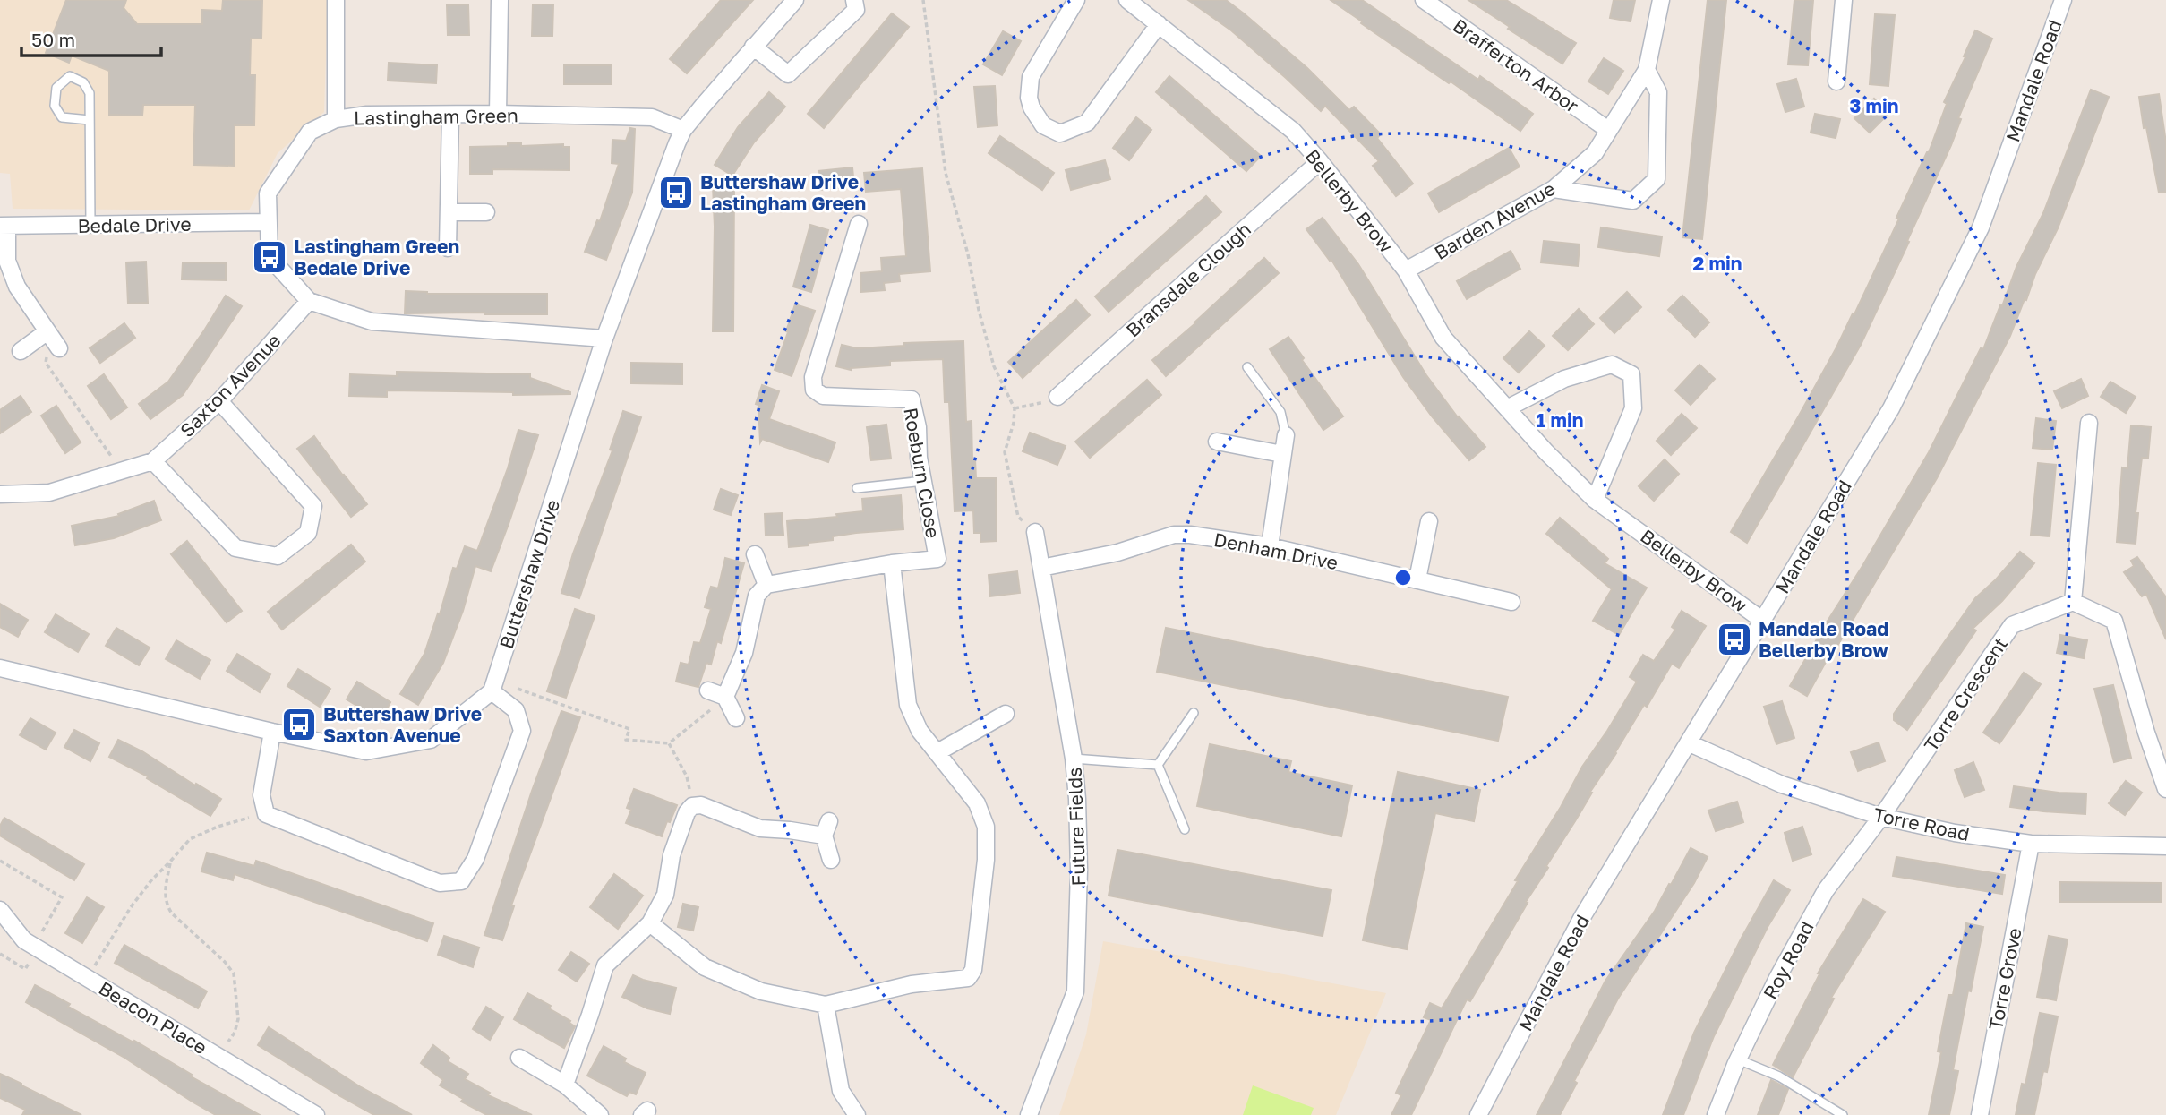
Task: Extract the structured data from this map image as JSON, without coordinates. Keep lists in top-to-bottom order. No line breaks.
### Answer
{"streets":{"street":["Brafferton Arbor","Mandale Road","Lastingham Green","Bellerby Brow","Barden Avenue","Bedale Drive","Bransdale Clough","Saxton Avenue","Roeburn Close","Denham Drive","Buttershaw Drive","Torre Crescent","Torre Road","Future Fields","Roy Road","Torre Grove","Beacon Place"]},"crossings":[["Brafferton Arbor","Barden Avenue"],["Mandale Road","Bellerby Brow"],["Mandale Road","Torre Road"],["Lastingham Green","Bedale Drive"],["Lastingham Green","Saxton Avenue"],["Lastingham Green","Buttershaw Drive"],["Bellerby Brow","Barden Avenue"],["Bellerby Brow","Bransdale Clough"],["Denham Drive","Future Fields"],["Torre Crescent","Torre Road"],["Torre Crescent","Roy Road"],["Torre Road","Roy Road"],["Torre Road","Torre Grove"]],"places":{"bus stop":["Buttershaw Drive Lastingham Green","Lastingham Green Bedale Drive","Mandale Road Bellerby Brow","Buttershaw Drive Saxton Avenue"]},"scale_bar":"50 m","rings":["3 min","2 min","1 min"]}
